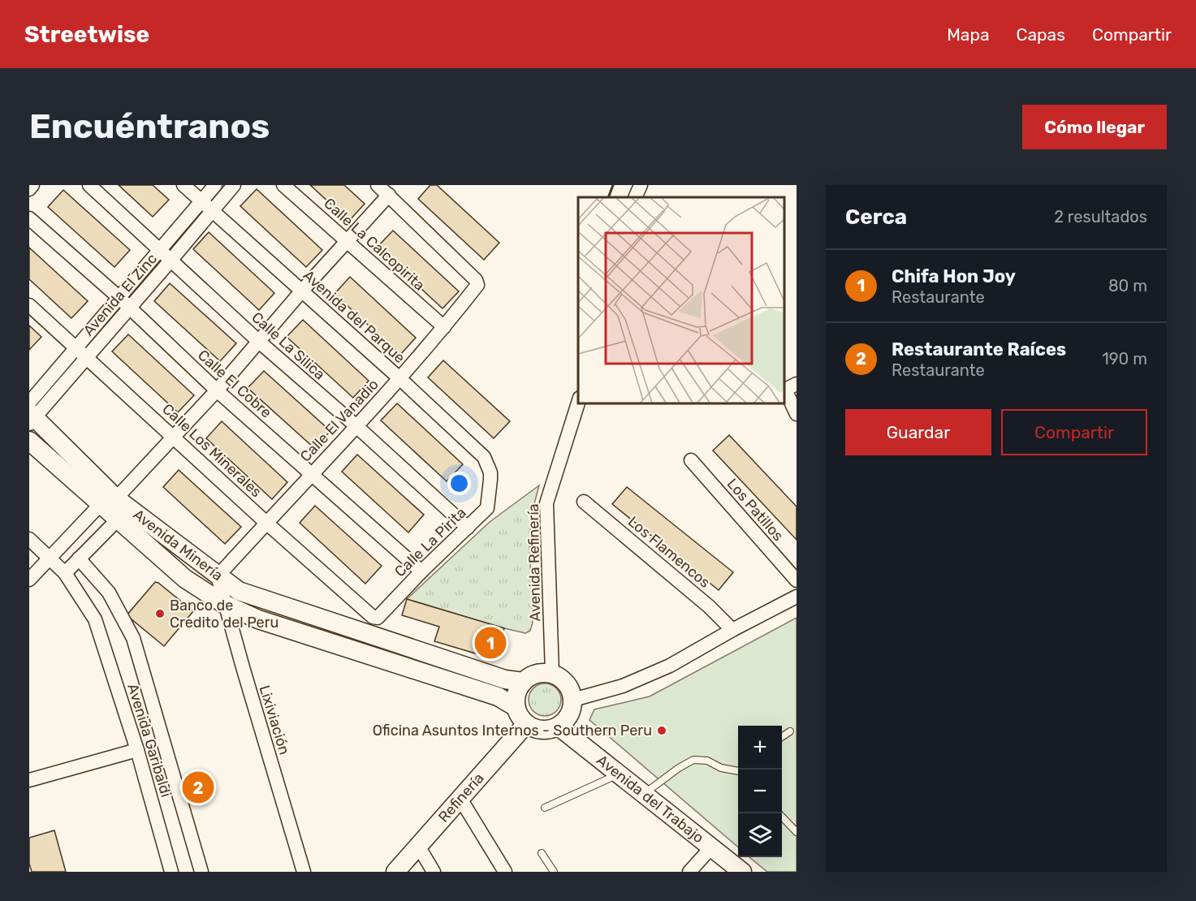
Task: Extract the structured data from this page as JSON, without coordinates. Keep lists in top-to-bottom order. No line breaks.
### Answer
{"streets":{"main road":["Avenida Minería","Refinería","Avenida del Trabajo"],"street":["Calle La Calcopirita","Avenida El Zinc","Avenida del Parque","Calle La Silica","Calle El Cobre","Calle El Vanadio","Calle Los Minerales","Los Patillos","Calle La Pirita","Los Flamencos","Avenida Refinería","Lixiviación","Avenida Garibaldi"]},"crossings":[["Calle La Calcopirita","Calle El Vanadio"],["Avenida El Zinc","Avenida del Parque"],["Avenida El Zinc","Calle La Silica"],["Avenida El Zinc","Calle El Cobre"],["Avenida El Zinc","Calle Los Minerales"],["Avenida El Zinc","Avenida Minería"],["Avenida del Parque","Calle El Vanadio"],["Avenida del Parque","Calle La Pirita"],["Calle La Silica","Calle El Vanadio"],["Calle La Silica","Calle La Pirita"],["Calle El Cobre","Calle El Vanadio"],["Calle El Cobre","Calle La Pirita"],["Calle El Vanadio","Calle Los Minerales"],["Calle El Vanadio","Avenida Minería"],["Calle El Vanadio","Lixiviación"],["Calle Los Minerales","Calle La Pirita"],["Avenida Minería","Avenida Refinería"],["Avenida Minería","Lixiviación"],["Avenida Minería","Refinería"],["Avenida Minería","Avenida del Trabajo"],["Avenida Refinería","Refinería"],["Avenida Refinería","Avenida del Trabajo"],["Refinería","Avenida del Trabajo"]],"places":["Banco de Credito del Peru","Oficina Asuntos Internos - Southern Peru"],"page":{"header":"Streetwise","nav":["Mapa","Capas","Compartir"],"buttons":["Cómo llegar",["Guardar","Compartir"]],"title":"Encuéntranos","heading":["Cerca","2 resultados"],"list":[{"mark":"1","name":"Chifa Hon Joy","note":"Restaurante","value":"80 m"},{"mark":"2","name":"Restaurante Raíces","note":"Restaurante","value":"190 m"}],"pins":["1","2"],"map_buttons":["+","−"]}}
